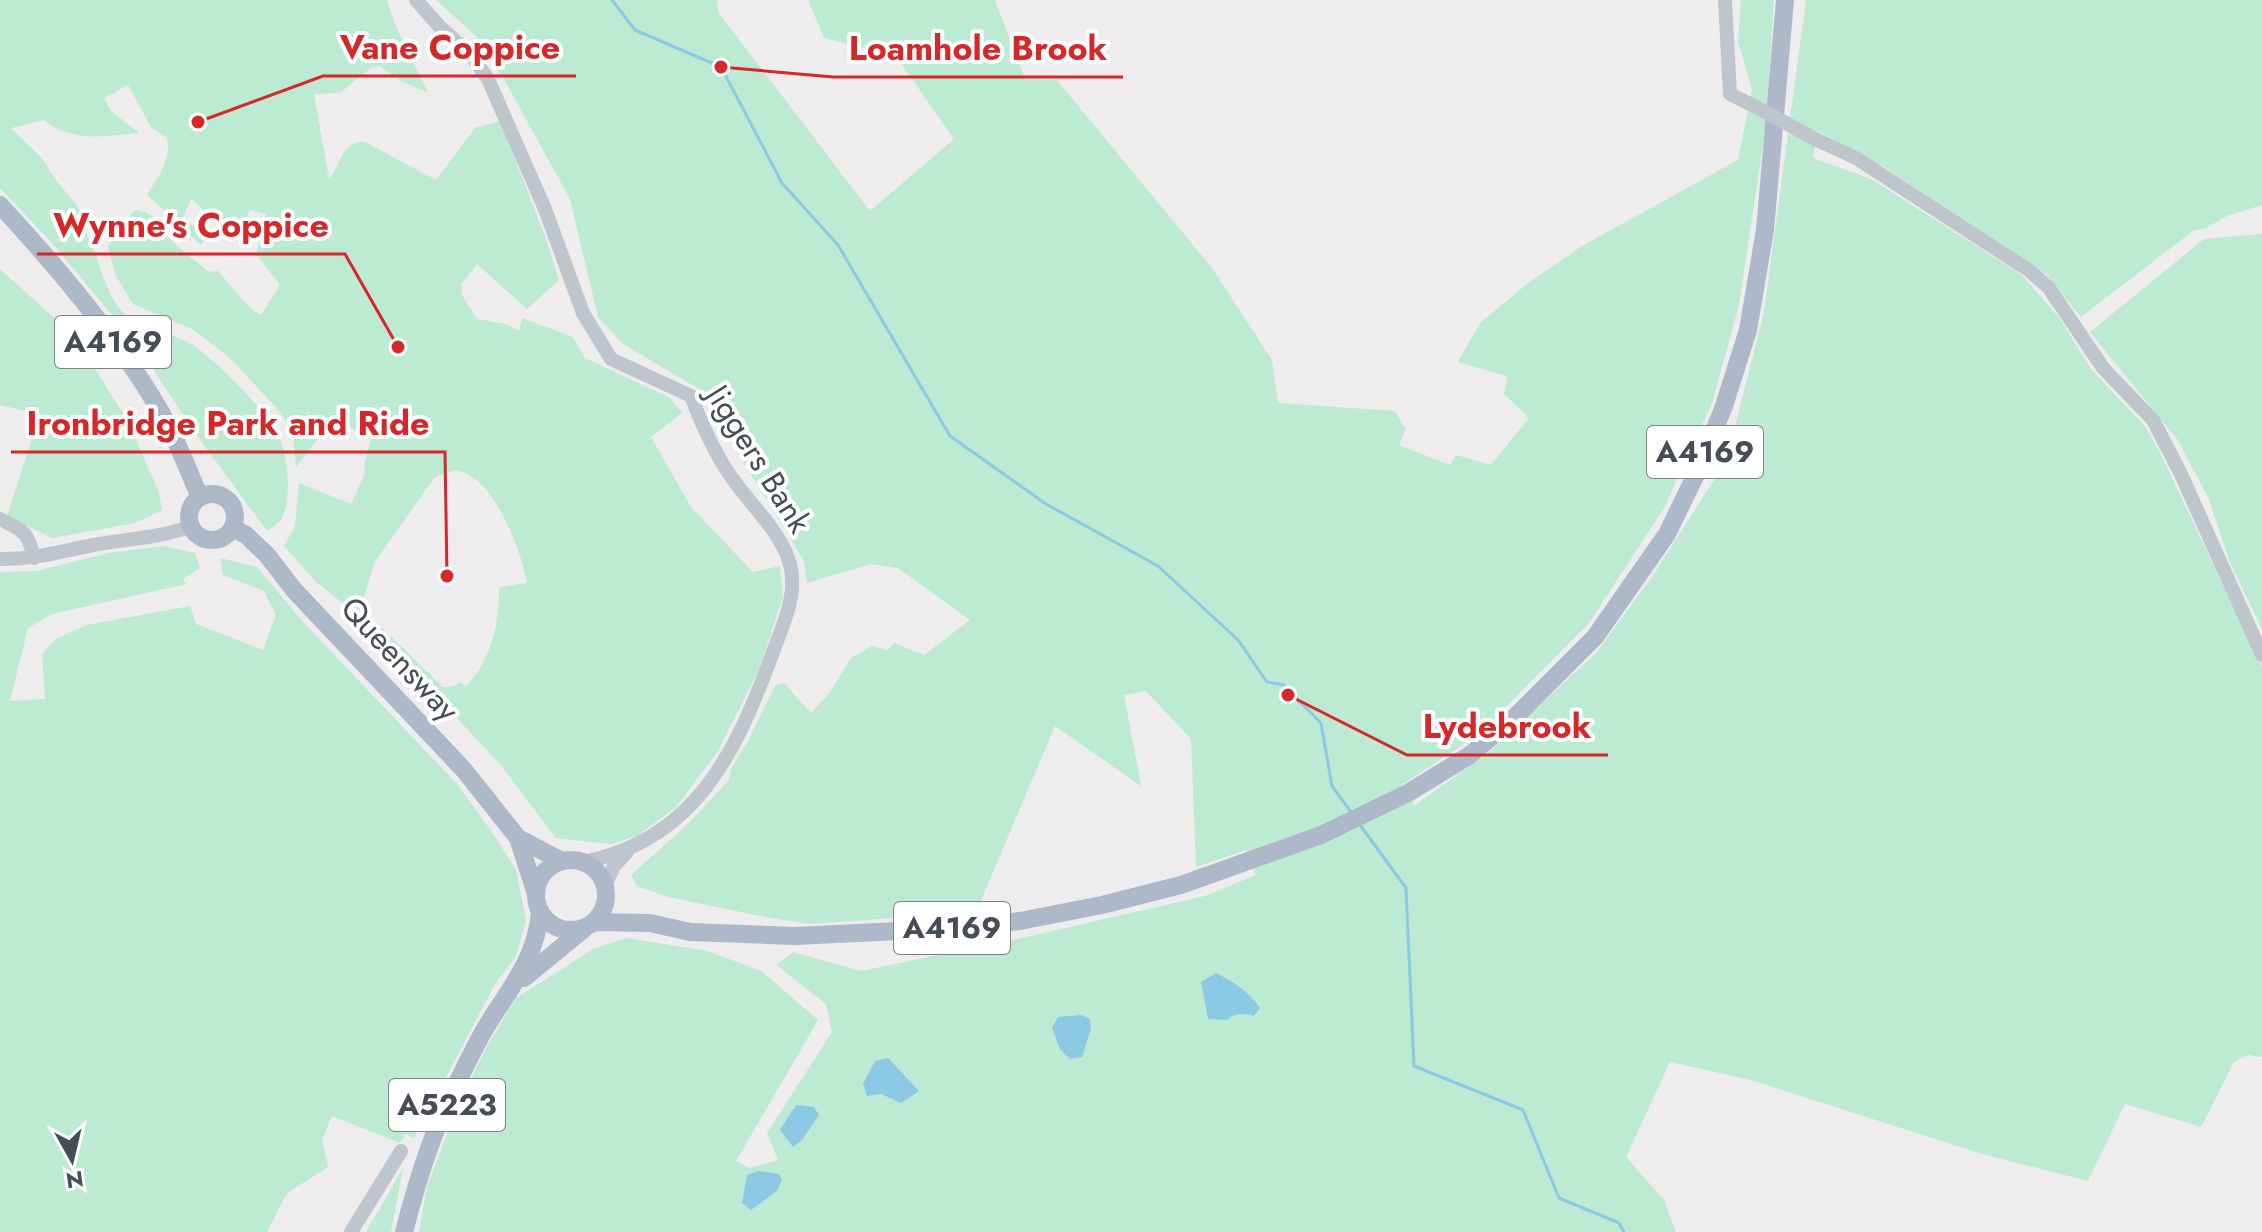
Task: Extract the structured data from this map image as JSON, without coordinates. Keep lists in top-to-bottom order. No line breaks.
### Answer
{"streets":{"main road":["A4169","Queensway","A5223"],"street":["Jiggers Bank"]},"crossings":[["A4169","Jiggers Bank"],["A4169","Queensway"],["A4169","A5223"],["Jiggers Bank","Queensway"],["Jiggers Bank","A5223"],["Queensway","A5223"]],"places":["Loamhole Brook","Vane Coppice","Wynne's Coppice","Ironbridge Park and Ride","Lydebrook"],"north":"bottom"}
